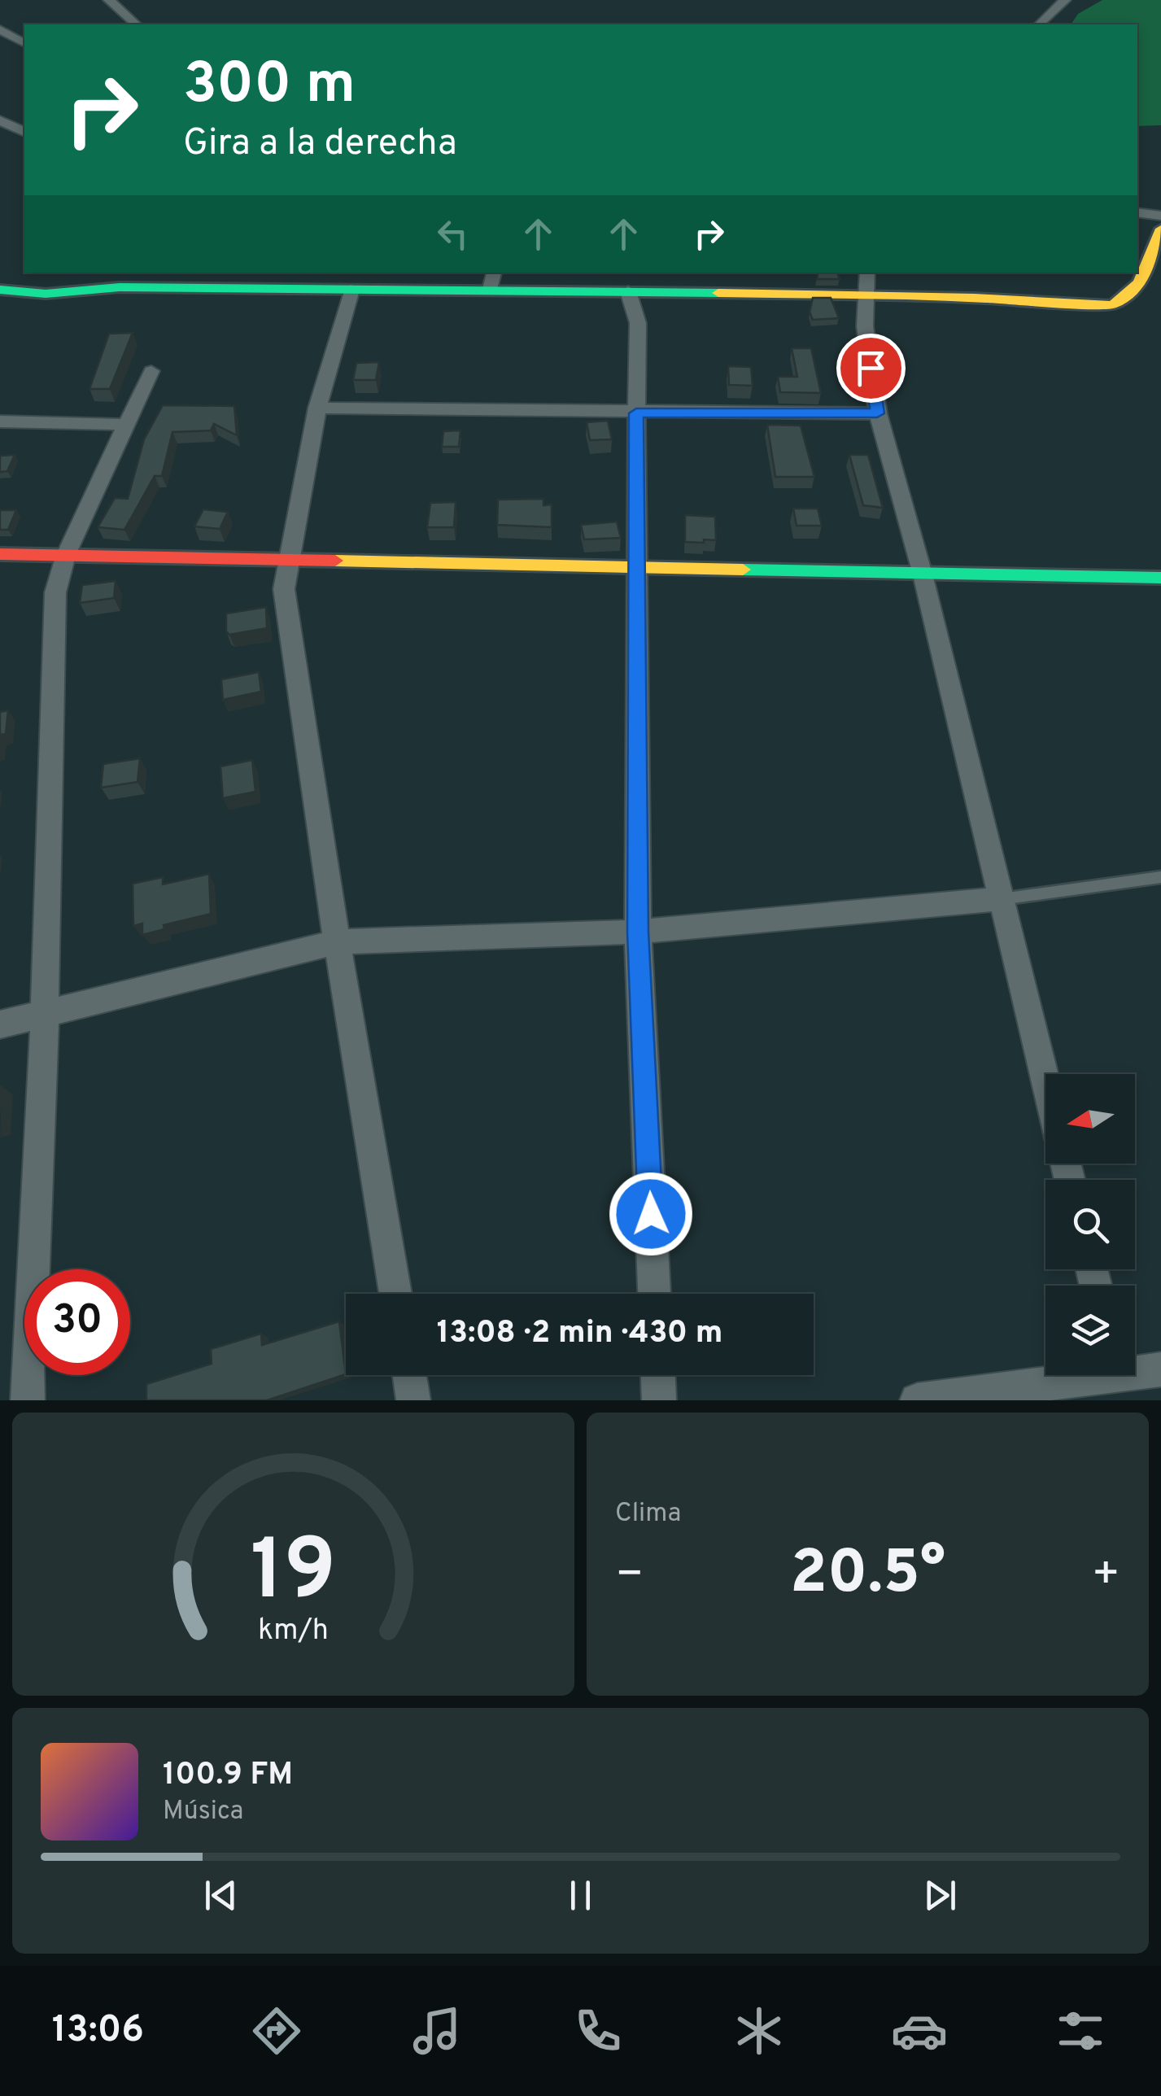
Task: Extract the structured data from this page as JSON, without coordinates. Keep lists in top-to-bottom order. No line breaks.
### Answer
{"north":"left","page":{"turn":["300 m","Gira a la derecha"],"limit":"30","trip":"13:08 · 2 min · 430 m","tile":"Clima","heat":["−","20.5°","+"],"song":["100.9 FM","Música"],"tabs":"13:06","gauge":["19","km/h"]}}
